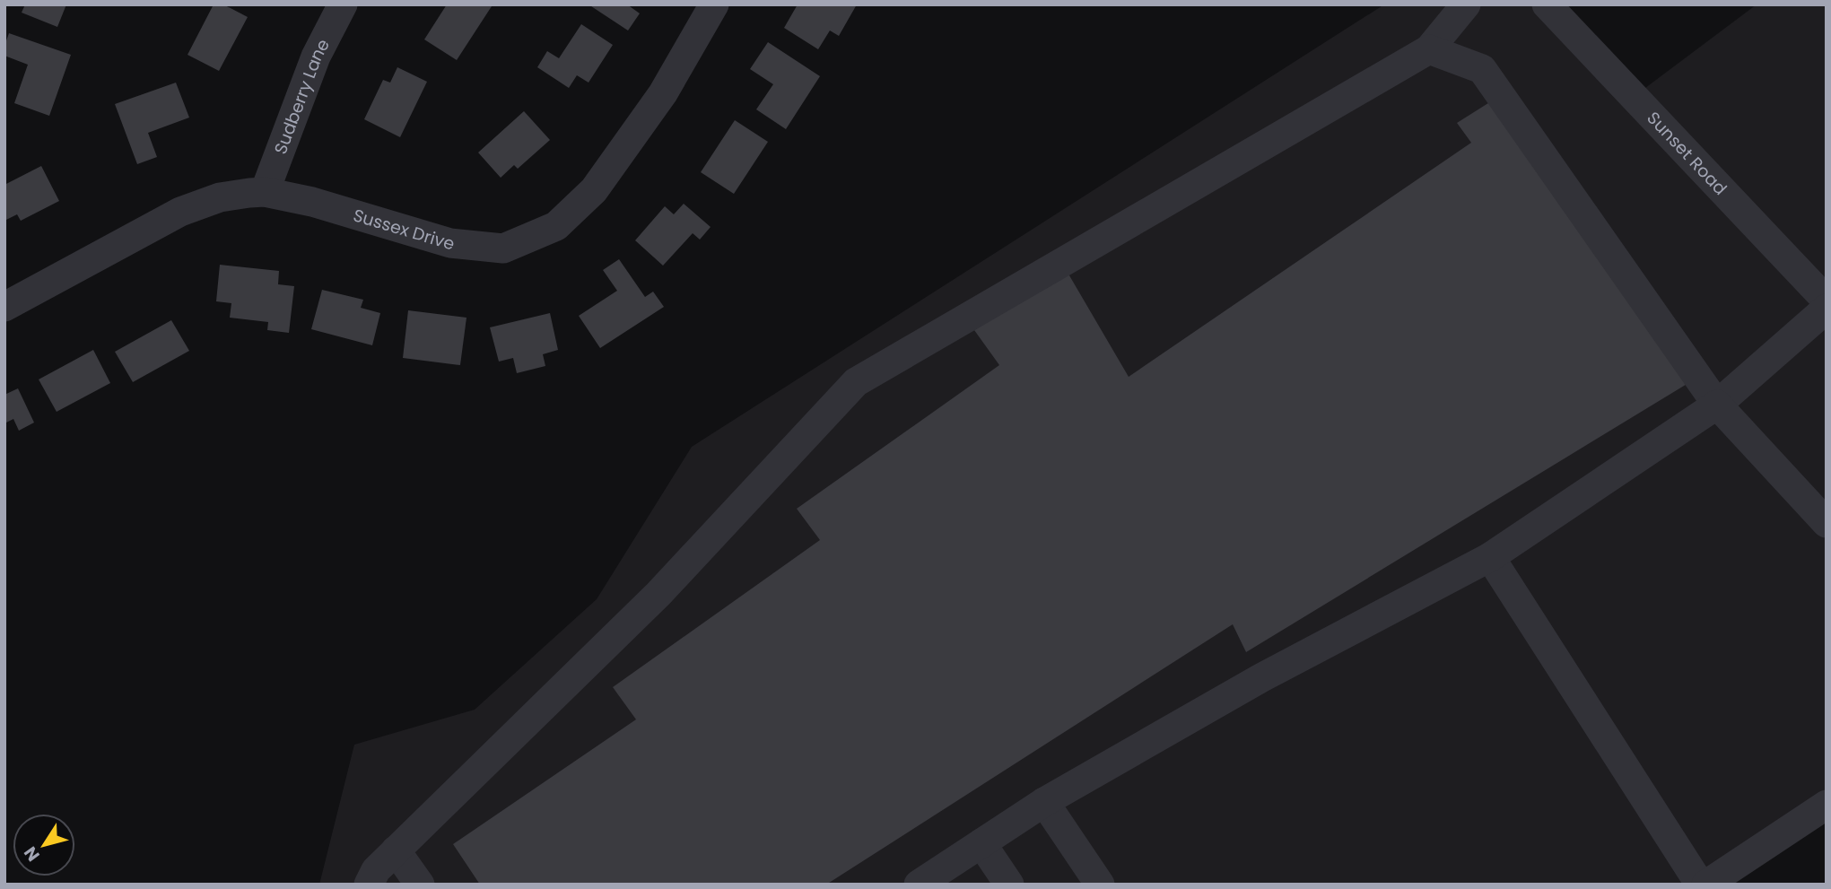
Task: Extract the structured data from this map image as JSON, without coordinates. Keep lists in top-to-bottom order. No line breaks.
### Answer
{"streets":{"street":["Sudberry Lane","Sunset Road","Sussex Drive"]},"crossings":[["Sudberry Lane","Sussex Drive"]],"north":"bottom left"}
